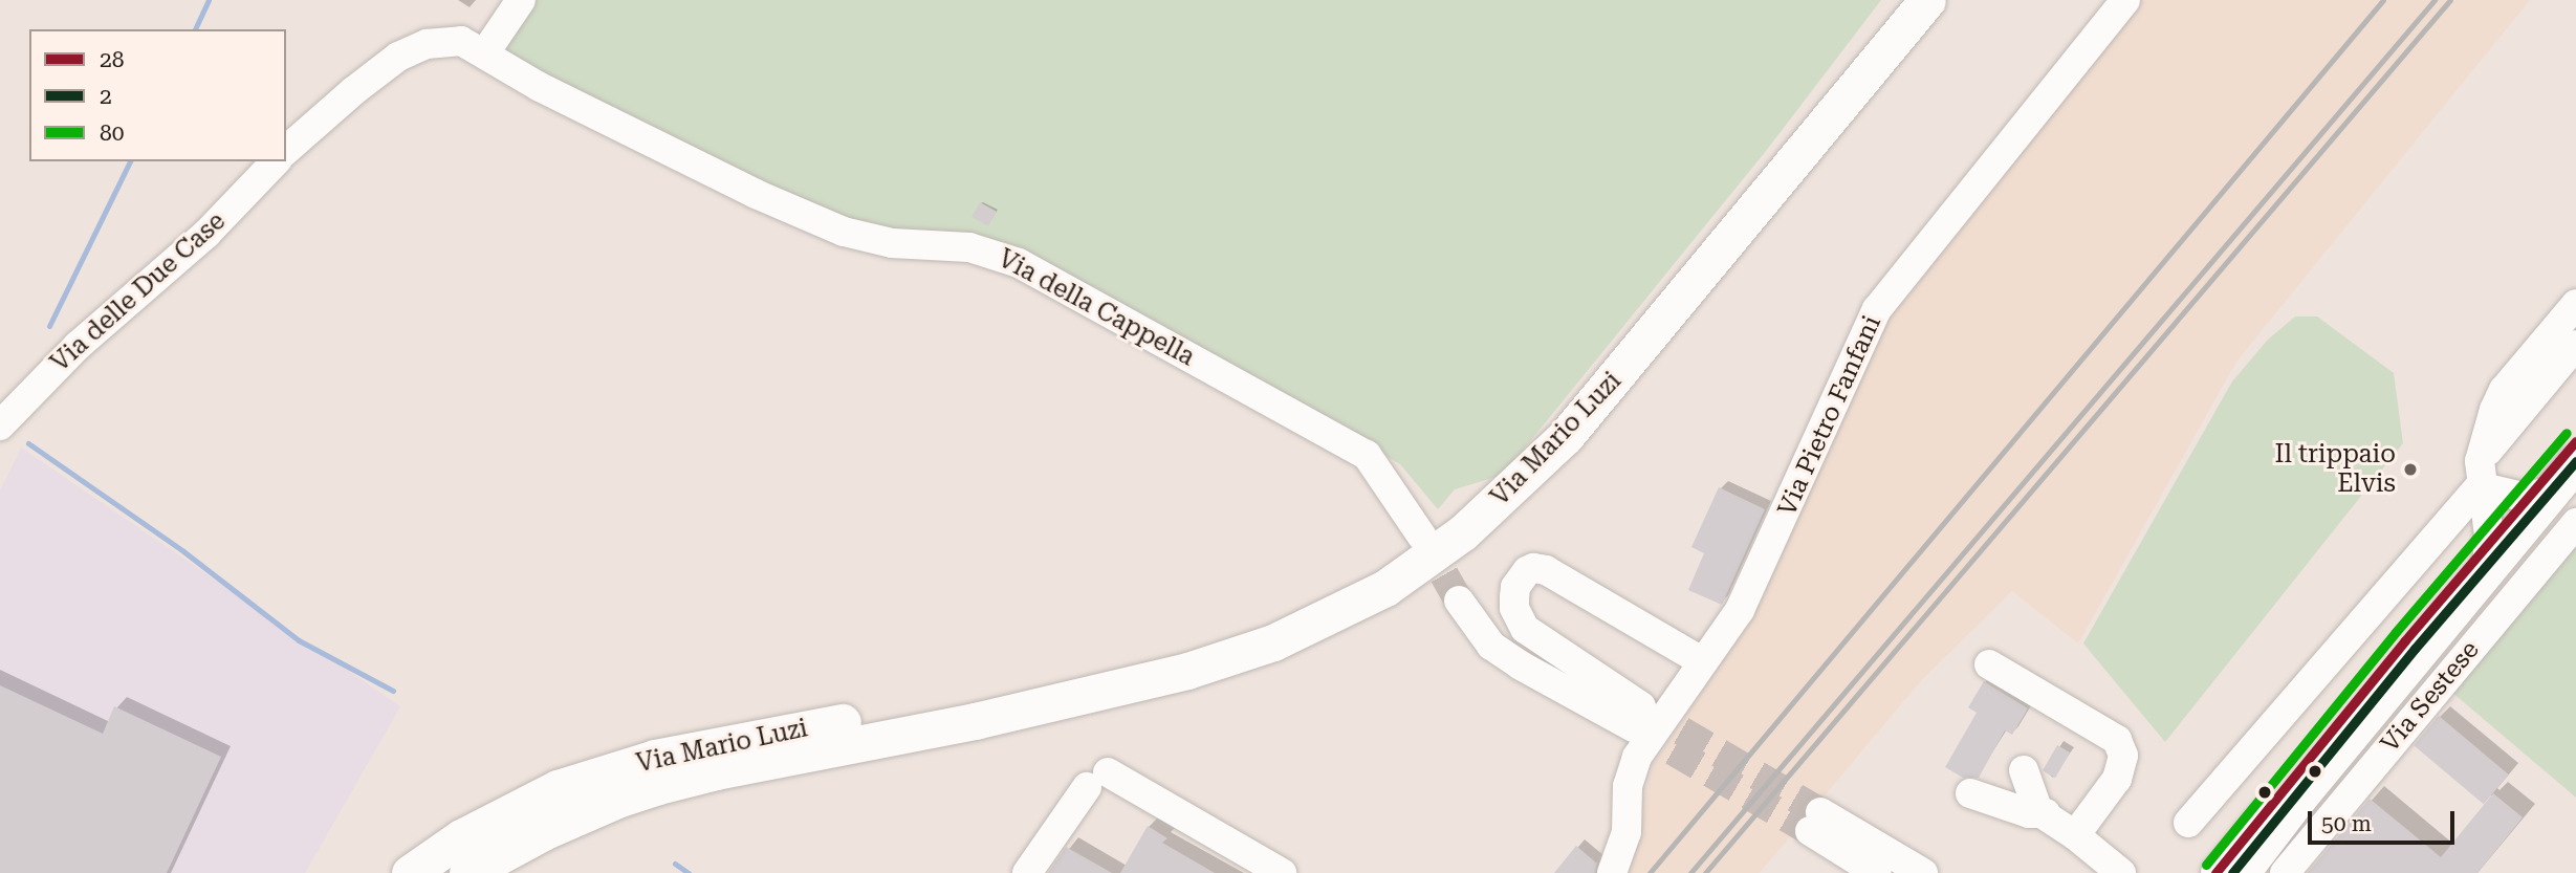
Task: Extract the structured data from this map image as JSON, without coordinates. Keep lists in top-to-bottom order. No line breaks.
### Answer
{"streets":{"main road":["Via Mario Luzi","Via Sestese"],"street":["Via delle Due Case","Via della Cappella","Via Pietro Fanfani"]},"places":["Il trippaio Elvis"],"lines":["transit line 80","transit line 28","transit line 2"],"legend":["28","2","80"],"scale_bar":"50 m"}
